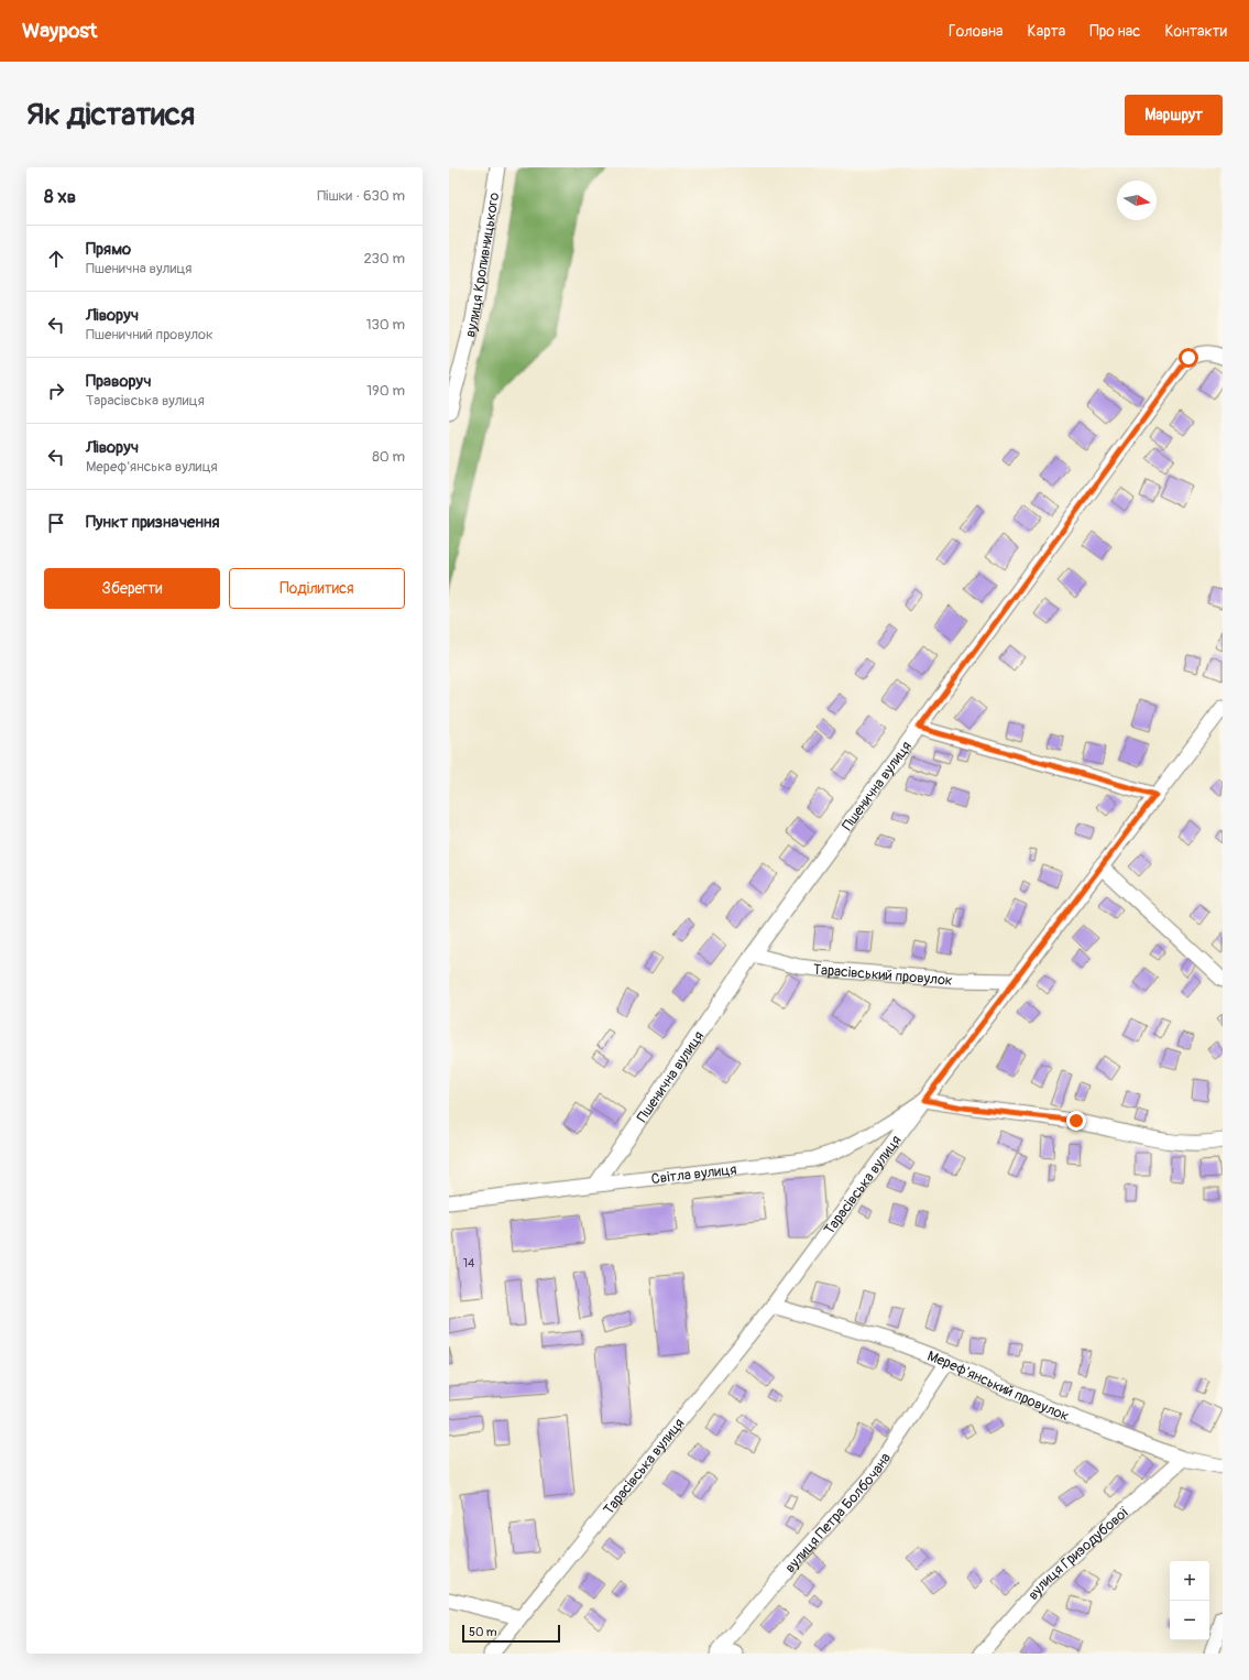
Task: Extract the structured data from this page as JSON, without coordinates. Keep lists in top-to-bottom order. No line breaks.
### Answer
{"streets":{"street":["вулиця Кропивницького","Пшенична вулиця","Тарасівський провулок","Світла вулиця","Тарасівська вулиця","Мереф'янський провулок","вулиця Петра Болбочана","вулиця Гризодубової"]},"crossings":[["Пшенична вулиця","Тарасівський провулок"],["Пшенична вулиця","Світла вулиця"],["Тарасівський провулок","Тарасівська вулиця"],["Світла вулиця","Тарасівська вулиця"],["Тарасівська вулиця","Мереф'янський провулок"],["Мереф'янський провулок","вулиця Петра Болбочана"],["Мереф'янський провулок","вулиця Гризодубової"]],"house_numbers":["14"],"scale_bar":"50 m","north":"right","page":{"header":"Waypost","nav":["Головна","Карта","Про нас","Контакти"],"buttons":["Маршрут",["Зберегти","Поділитися"]],"title":"Як дістатися","heading":["8 хв","Пішки · 630 m"],"list":[["Прямо","Пшенична вулиця","230 m"],["Ліворуч","Пшеничний провулок","130 m"],["Праворуч","Тарасівська вулиця","190 m"],["Ліворуч","Мереф'янська вулиця","80 m"],"Пункт призначення"],"map_buttons":["+","−"],"scale":"50 m"}}
